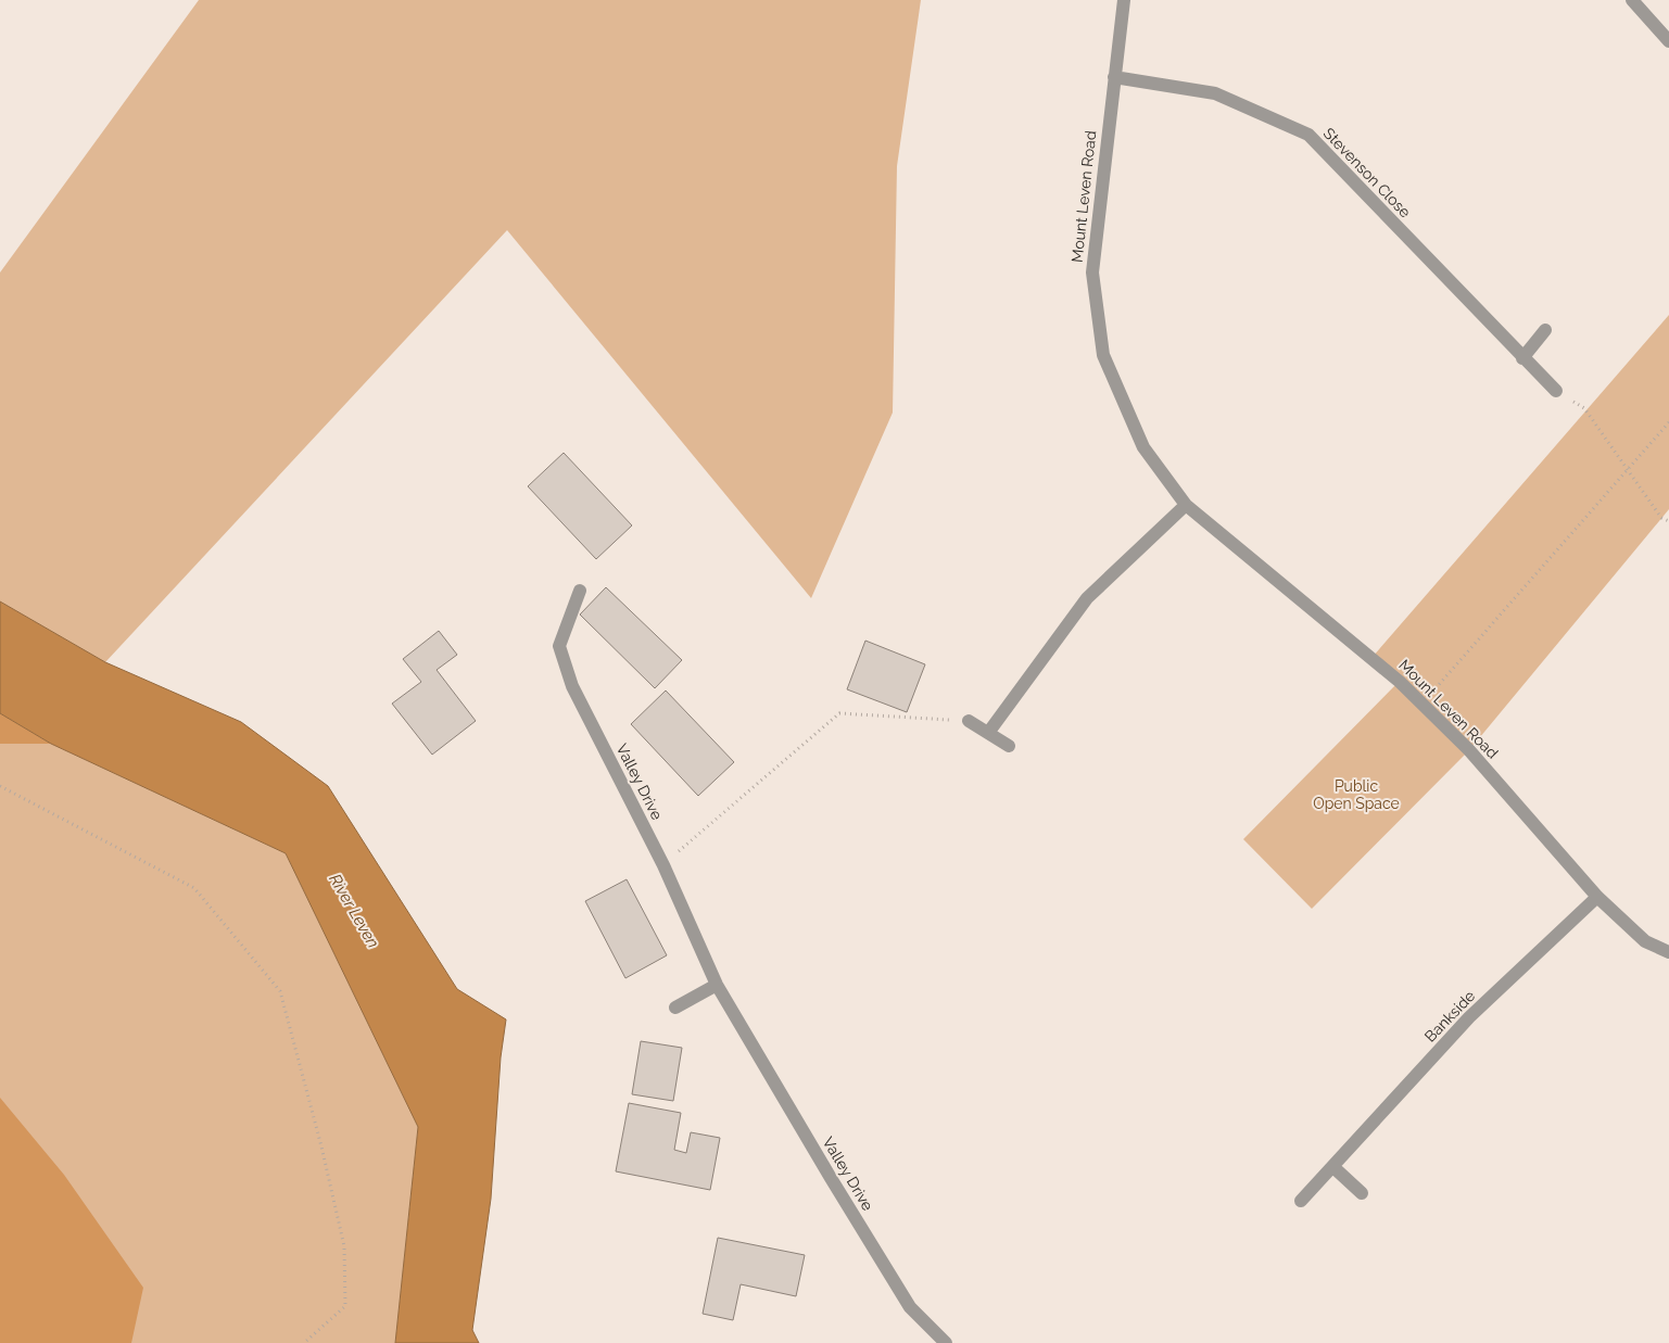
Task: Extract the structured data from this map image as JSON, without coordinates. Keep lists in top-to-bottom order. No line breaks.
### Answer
{"streets":{"street":["Stevenson Close","Mount Leven Road","Valley Drive","Bankside"]},"crossings":[["Stevenson Close","Mount Leven Road"],["Mount Leven Road","Bankside"]],"water":["River Leven"],"parks":["Public Open Space"]}
